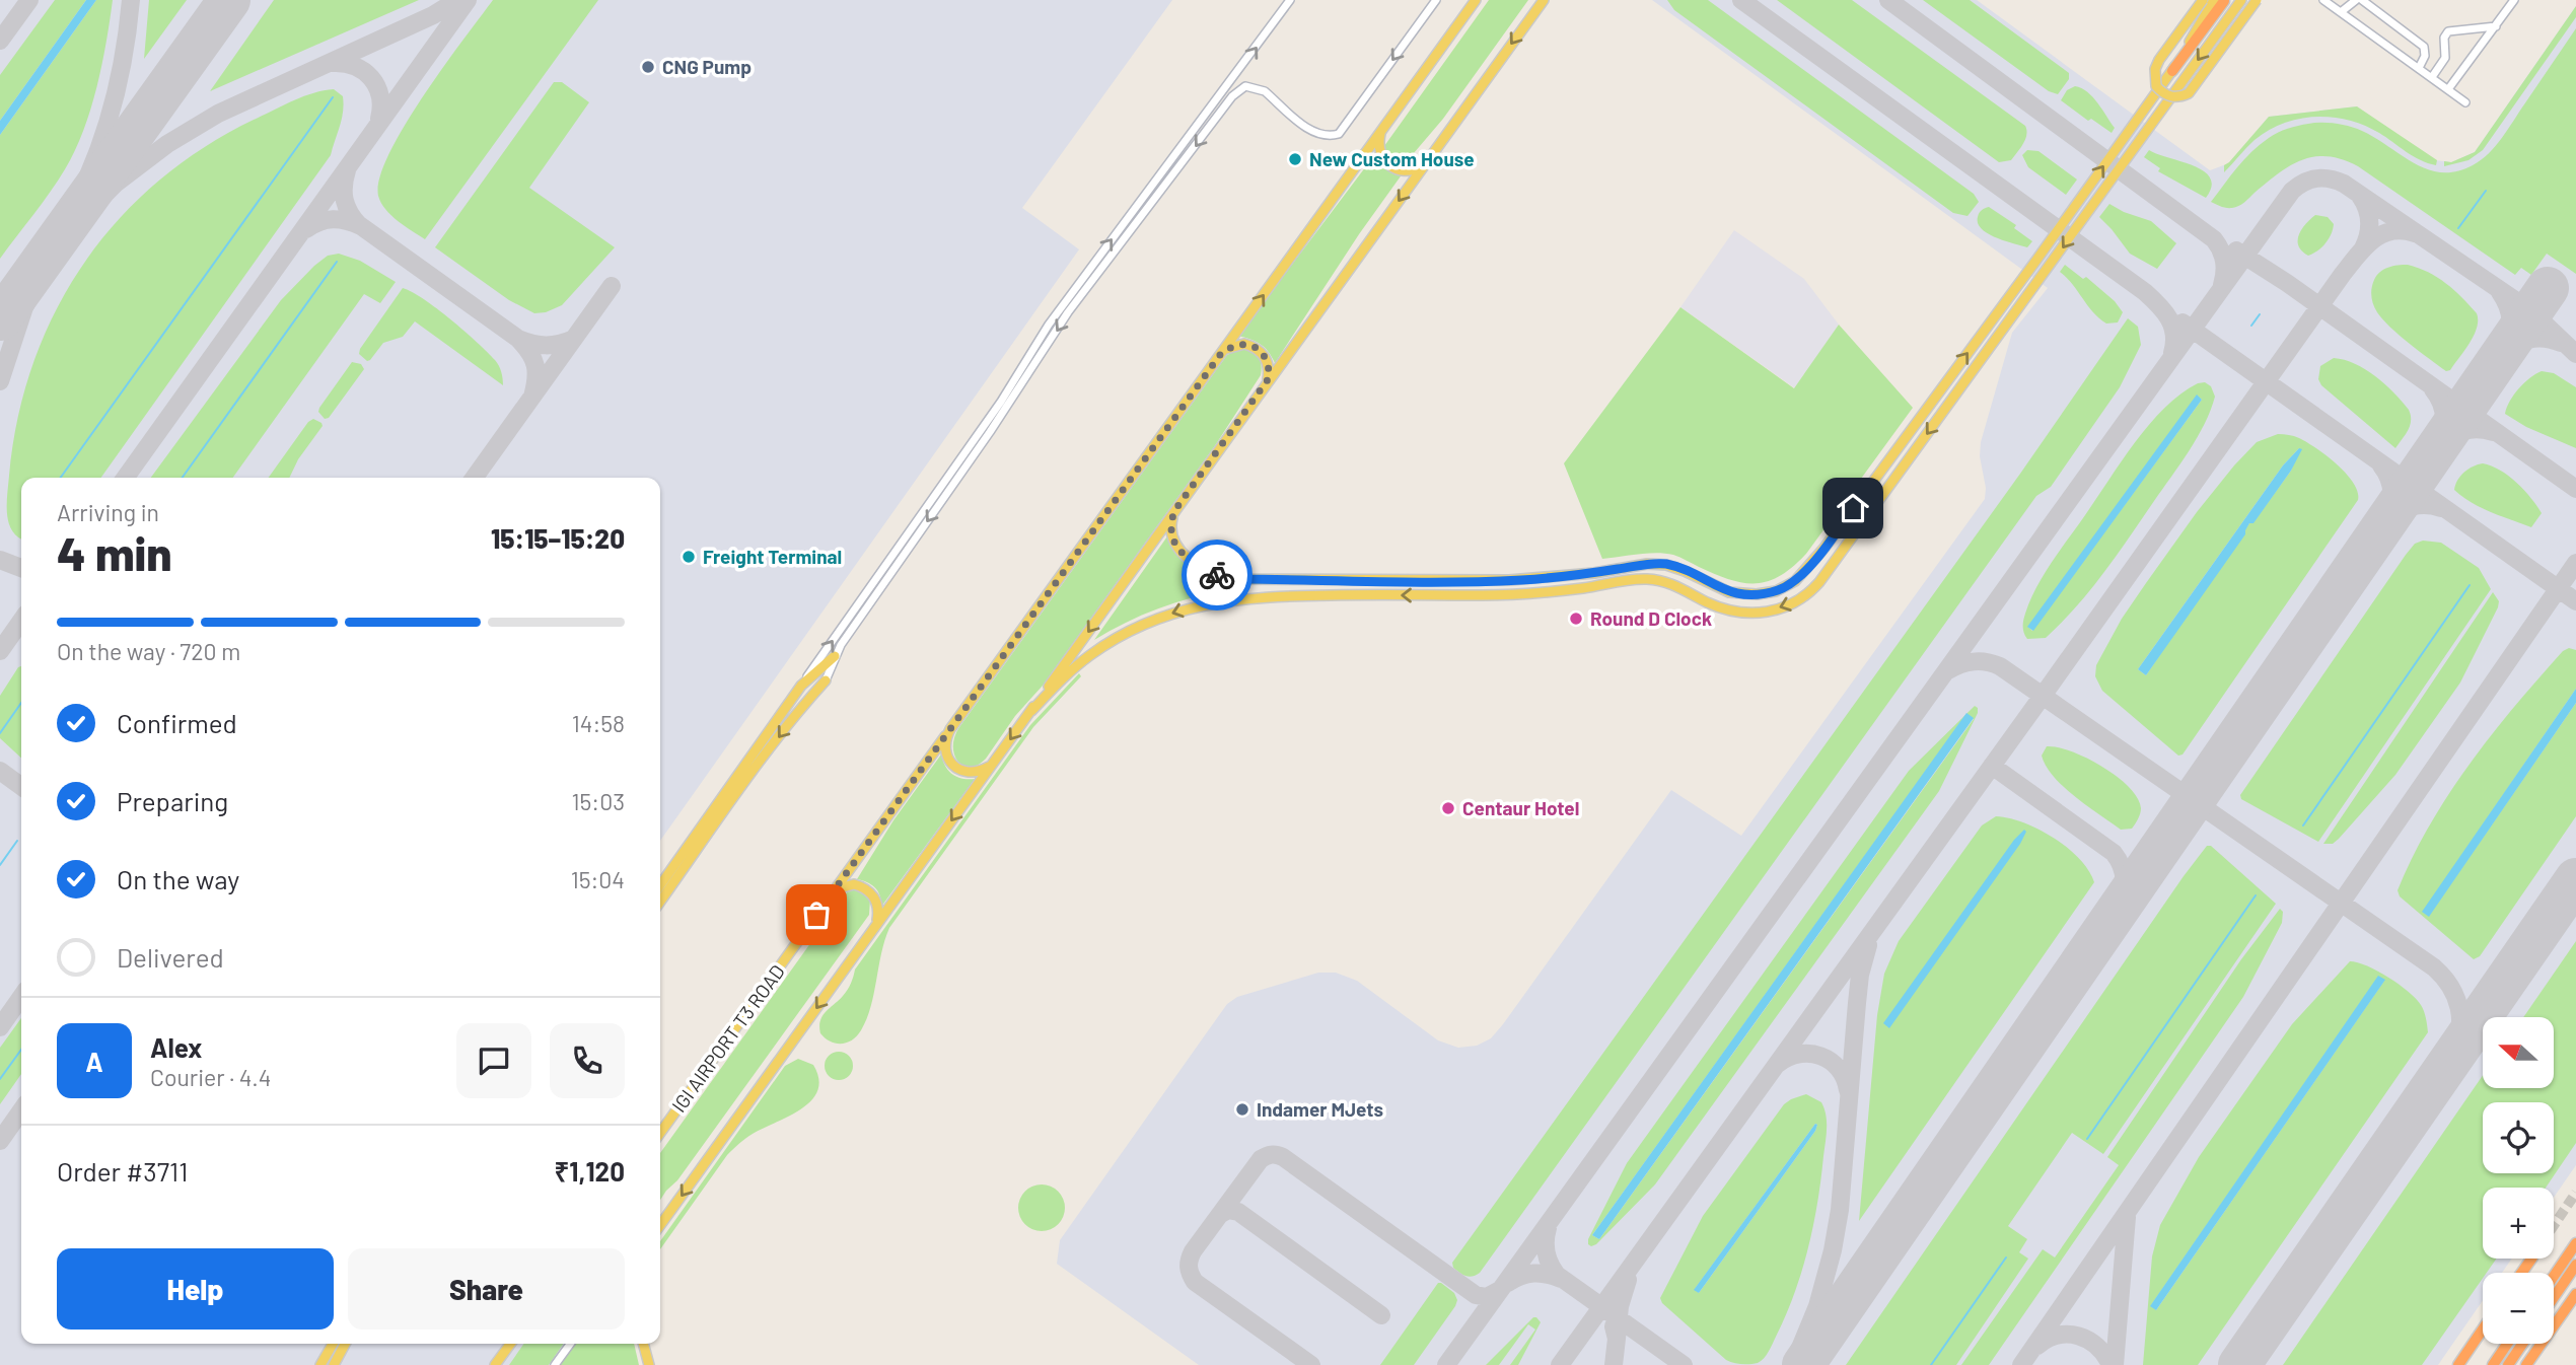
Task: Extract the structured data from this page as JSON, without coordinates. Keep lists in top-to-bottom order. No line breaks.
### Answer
{"streets":{"main road":["IGI AIRPORT T3 ROAD"]},"places":["CNG Pump","New Custom House","Freight Terminal","Round D Clock","Centaur Hotel","Indamer MJets"],"north":"left","page":{"heading":["4 min","Arriving in","15:15–15:20"],"panel":["Alex","Courier · 4.4","Order #3711","₹1,120"],"bar":"On the way · 720 m","list":[["Confirmed","14:58"],["Preparing","15:03"],["On the way","15:04"],"Delivered"],"map_buttons":["+","−"],"round":"A","buttons":["Help","Share"]}}
